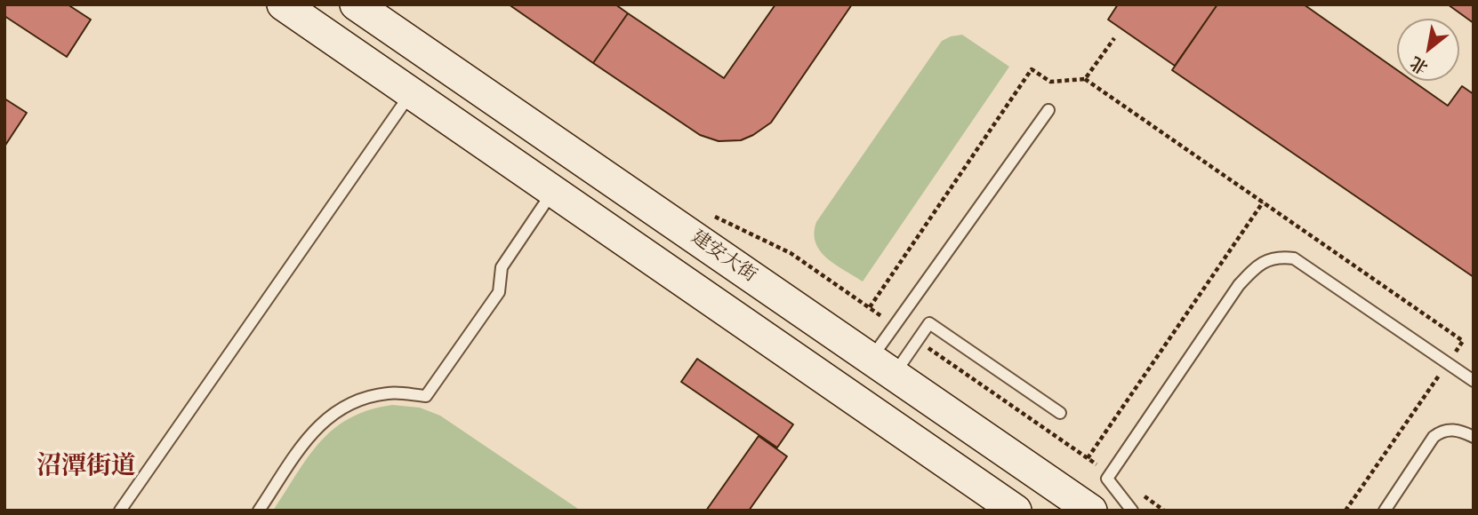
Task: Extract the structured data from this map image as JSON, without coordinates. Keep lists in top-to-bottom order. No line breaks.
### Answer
{"streets":{"main road":["建安大街"]},"districts":["沼潭街道"],"north":"bottom left"}
